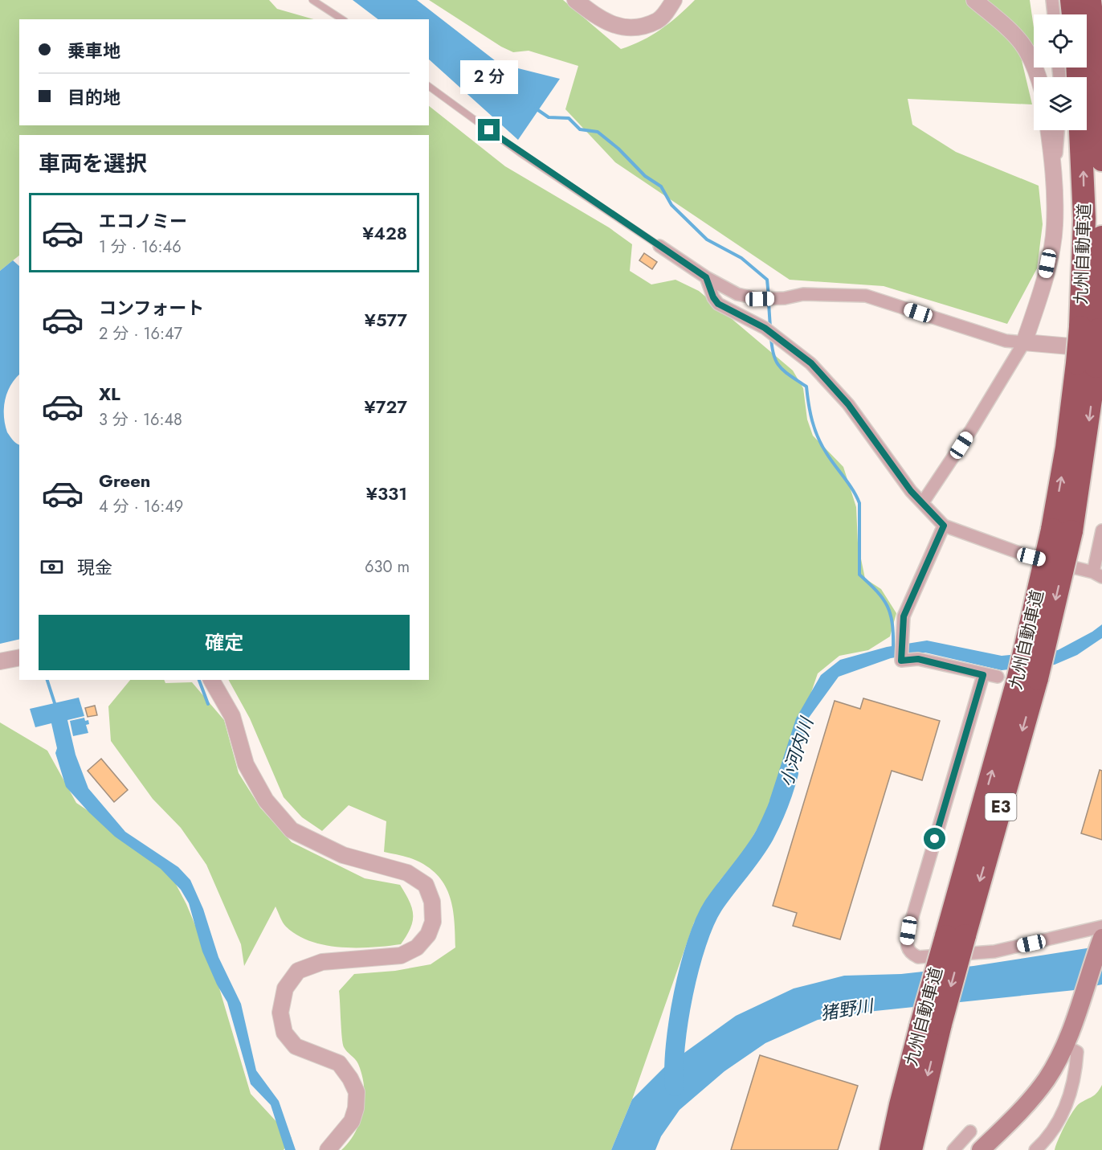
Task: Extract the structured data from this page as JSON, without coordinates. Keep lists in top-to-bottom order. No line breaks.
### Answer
{"streets":{"highway":["九州自動車道","E3"]},"water":["小河内川","猪野川"],"page":{"banner":["乗車地","目的地"],"bubble":"2 分","heading":"車両を選択","list":[{"name":"エコノミー","note":"1 分 · 16:46","value":"¥428"},{"name":"コンフォート","note":"2 分 · 16:47","value":"¥577"},{"name":"XL","note":"3 分 · 16:48","value":"¥727"},{"name":"Green","note":"4 分 · 16:49","value":"¥331"}],"pay":["現金","630 m"],"buttons":"確定"}}
